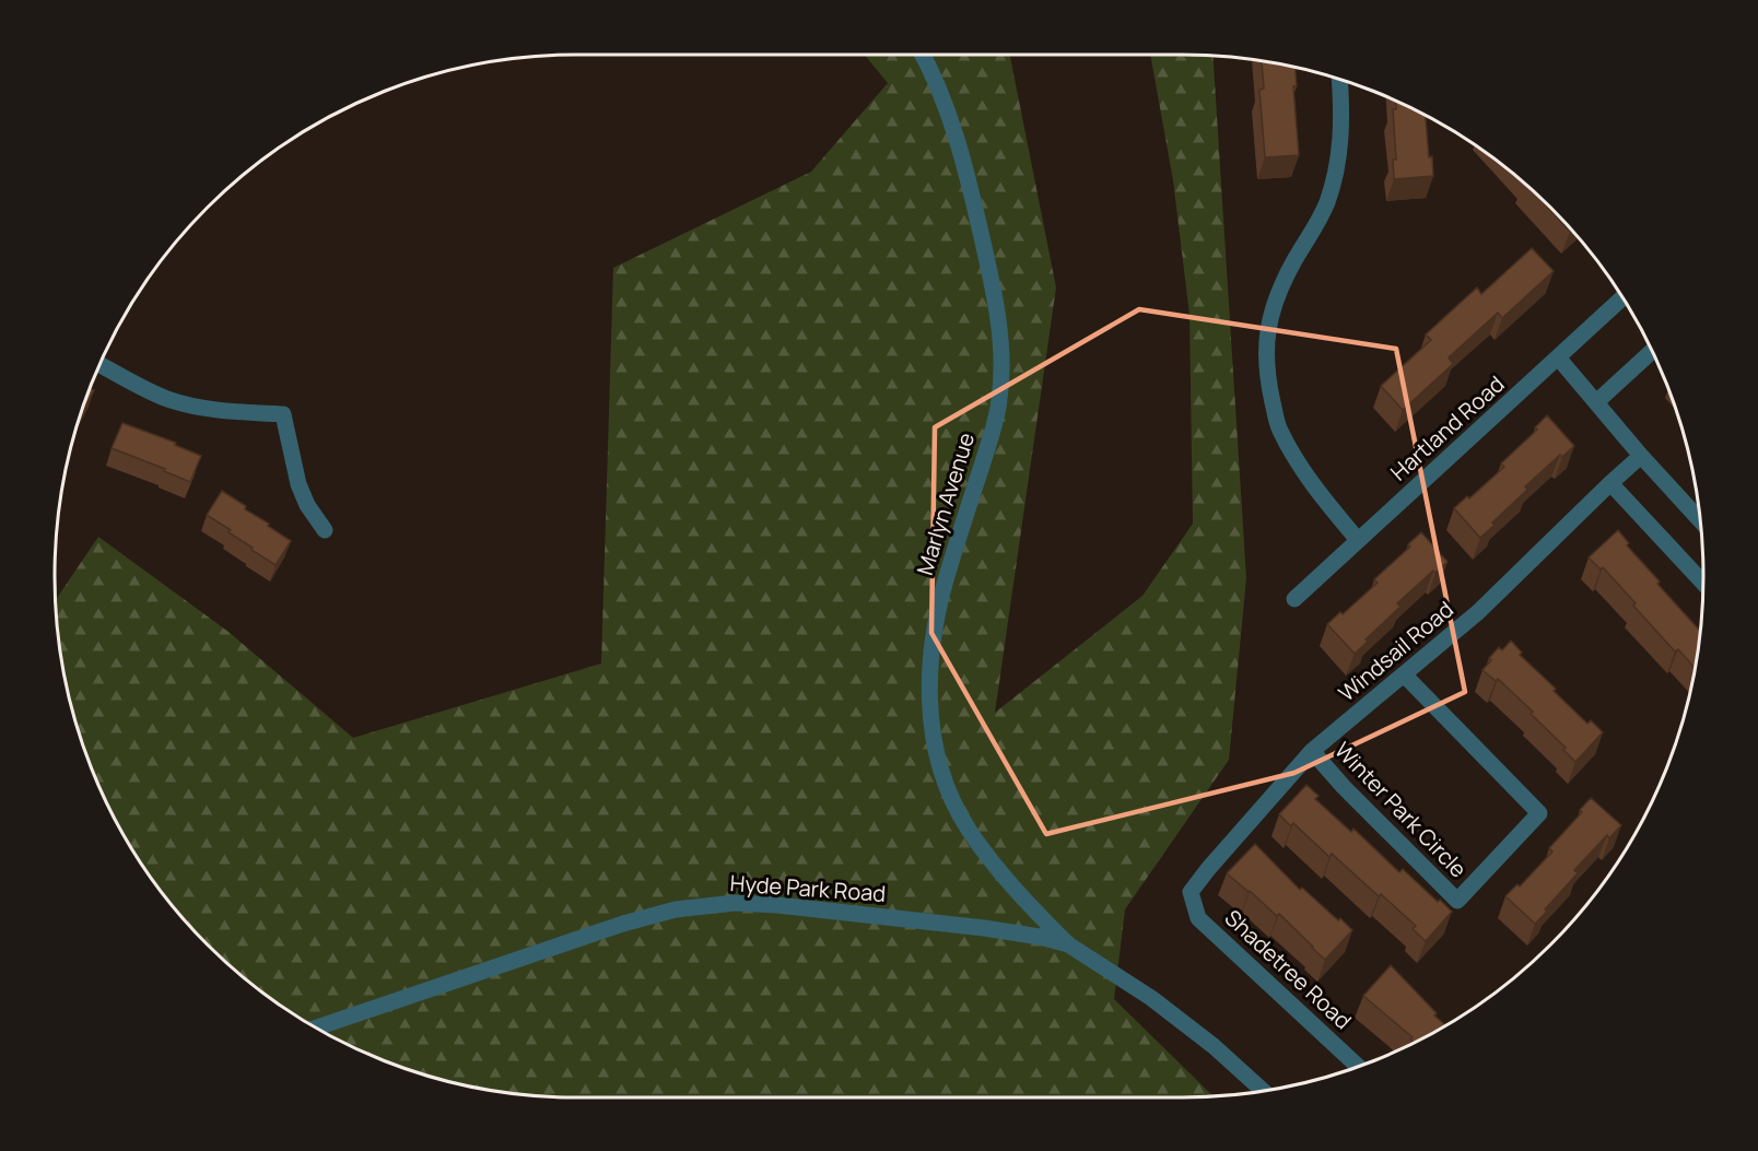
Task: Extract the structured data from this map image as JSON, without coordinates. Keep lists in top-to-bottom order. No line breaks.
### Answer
{"streets":{"street":["Hartland Road","Marlyn Avenue","Windsail Road","Winter Park Circle","Hyde Park Road","Shadetree Road"]},"crossings":[["Marlyn Avenue","Hyde Park Road"],["Windsail Road","Winter Park Circle"],["Windsail Road","Shadetree Road"]]}
